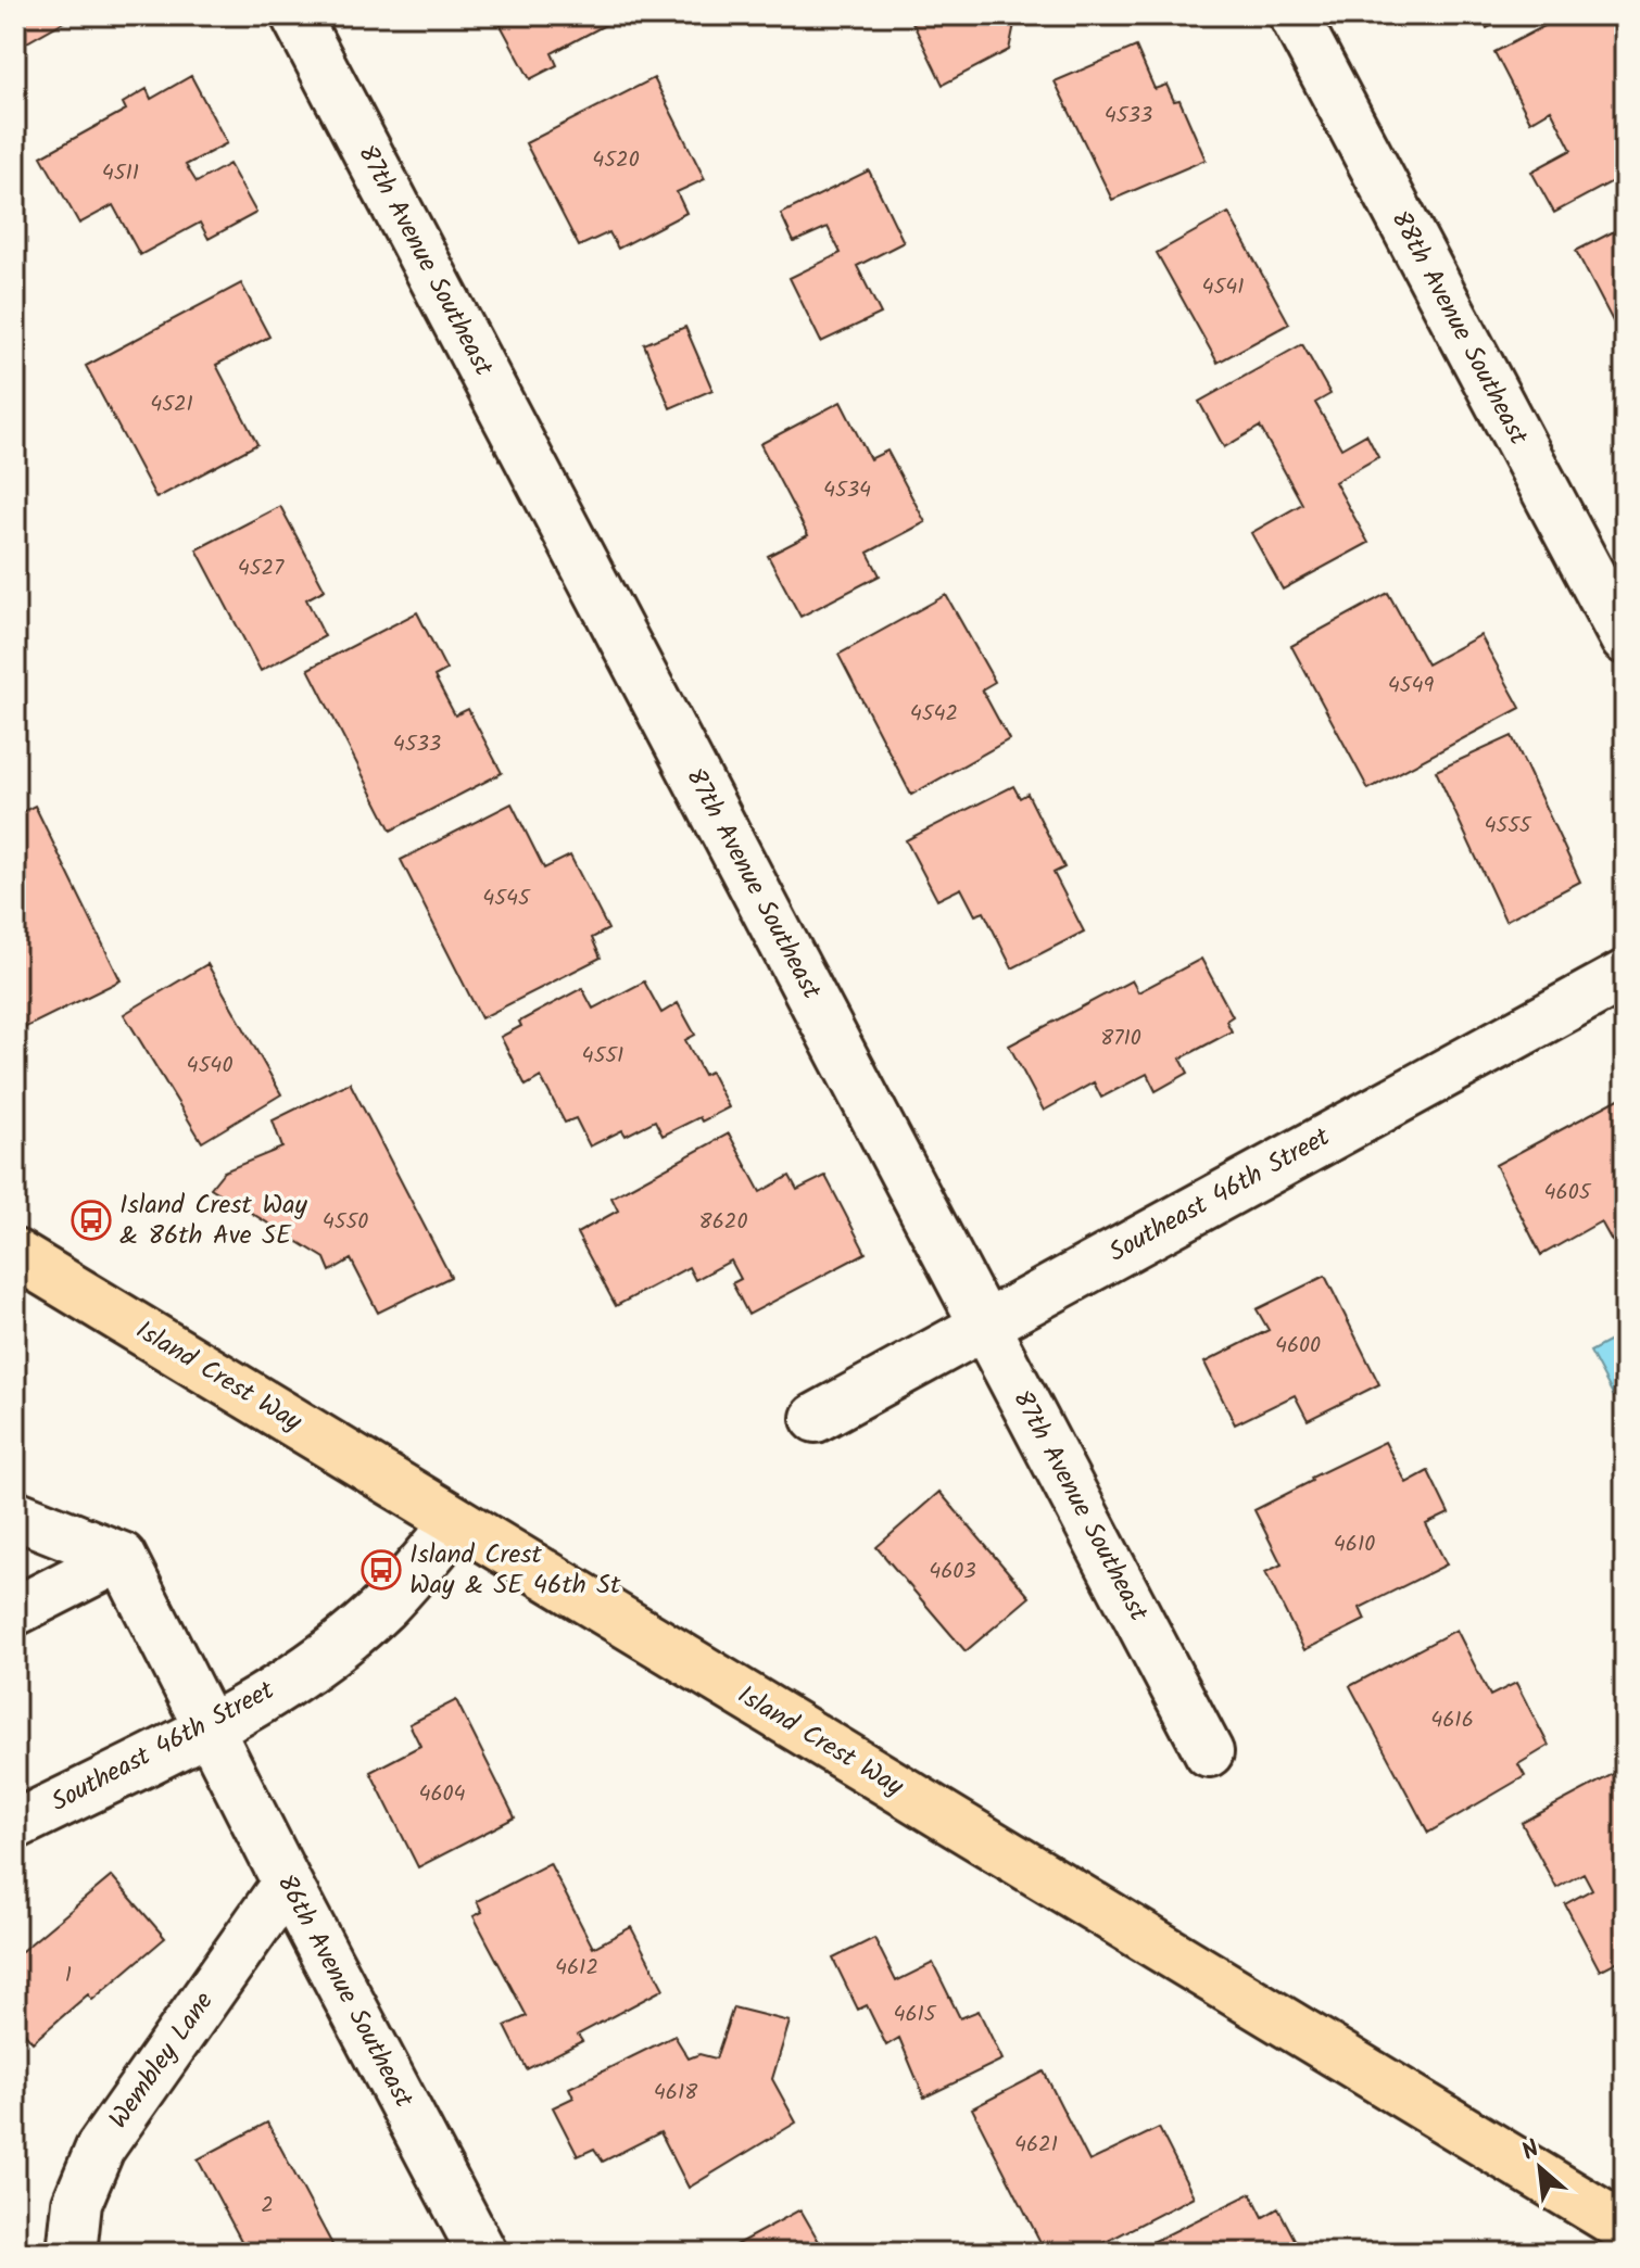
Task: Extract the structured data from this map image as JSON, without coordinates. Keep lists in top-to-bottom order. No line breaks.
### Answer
{"streets":{"main road":["Island Crest Way"],"street":["87th Avenue Southeast","88th Avenue Southeast","Southeast 46th Street","86th Avenue Southeast","Wembley Lane"]},"crossings":[["87th Avenue Southeast","Southeast 46th Street"],["Southeast 46th Street","Island Crest Way"],["Southeast 46th Street","86th Avenue Southeast"],["86th Avenue Southeast","Wembley Lane"]],"places":{"bus stop":["Island Crest Way & 86th Ave SE","Island Crest Way & SE 46th St"]},"house_numbers":["4533","4520","4511","4541","4521","4534","4527","4549","4542","4533","4555","4545","8710","4551","4540","4605","4550","8620","4600","4610","4603","4616","4604","4612","1","4615","4618","4621","2"],"north":"top left"}
